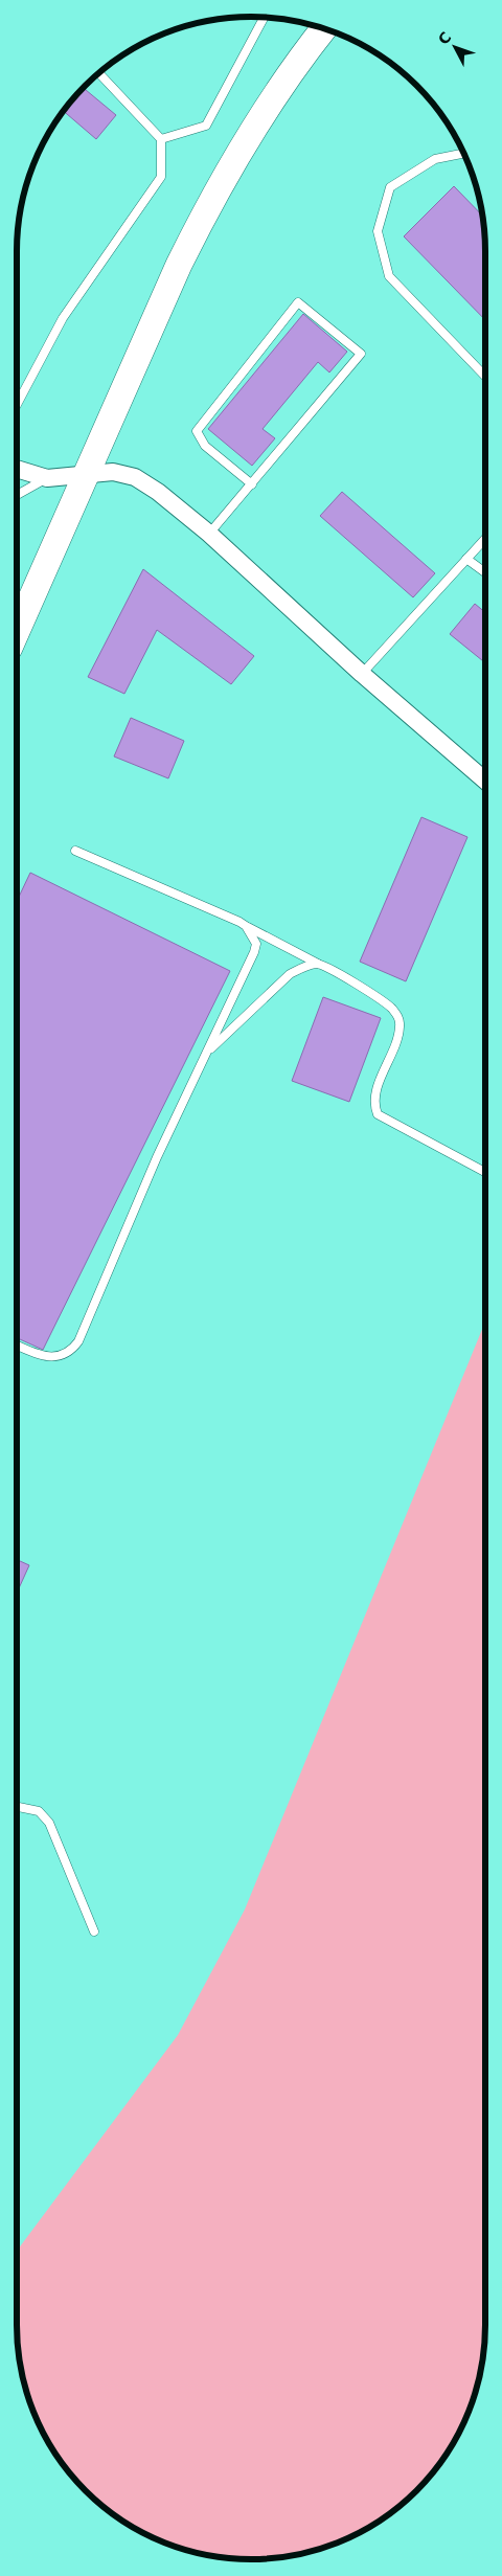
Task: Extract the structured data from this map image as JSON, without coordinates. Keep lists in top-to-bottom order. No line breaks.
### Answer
{"north":"top left"}
